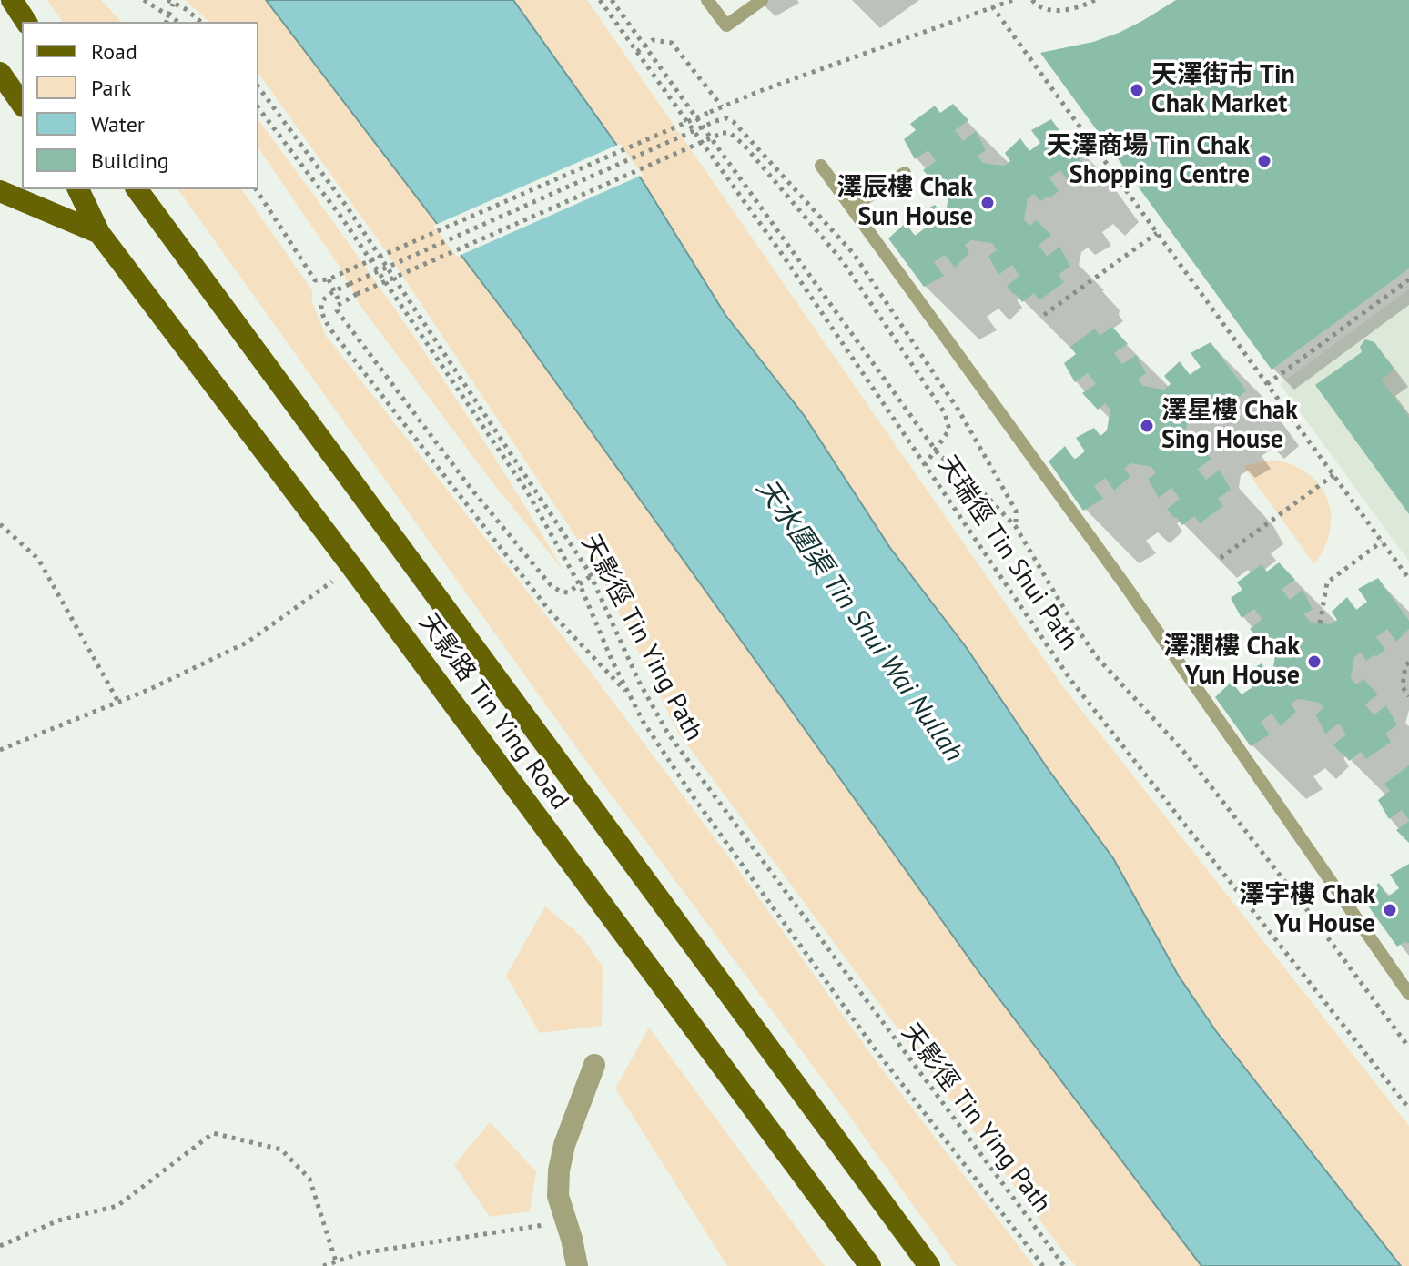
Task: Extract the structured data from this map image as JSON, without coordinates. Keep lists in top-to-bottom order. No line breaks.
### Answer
{"streets":{"main road":["天影路 Tin Ying Road"],"path":["天瑞徑 Tin Shui Path","天影徑 Tin Ying Path"]},"water":["天水圍渠 Tin Shui Wai Nullah"],"places":["天澤街市 Tin Chak Market","天澤商場 Tin Chak Shopping Centre","澤辰樓 Chak Sun House","澤星樓 Chak Sing House","澤潤樓 Chak Yun House","澤宇樓 Chak Yu House"],"legend":["Road","Park","Water","Building"]}
